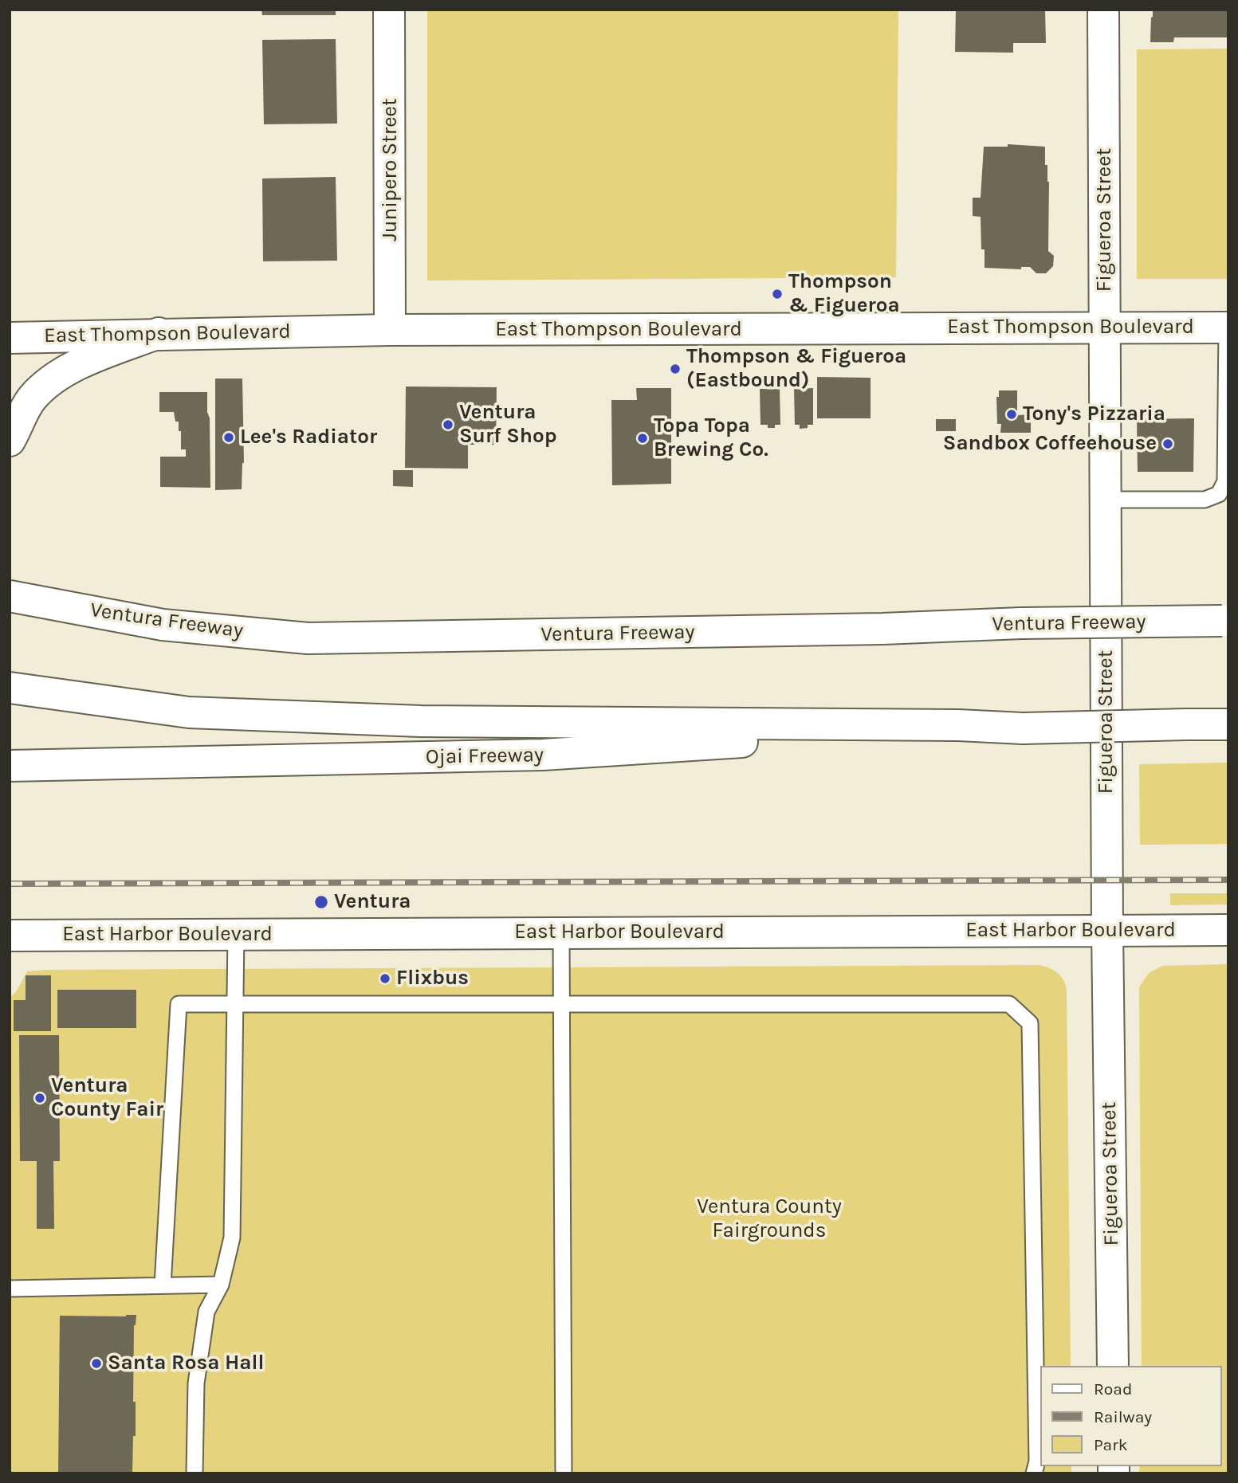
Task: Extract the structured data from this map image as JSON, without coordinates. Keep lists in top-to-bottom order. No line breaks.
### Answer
{"streets":{"main road":["Junipero Street","Figueroa Street","East Thompson Boulevard","Ventura Freeway","Ojai Freeway","East Harbor Boulevard"]},"crossings":[["Junipero Street","East Thompson Boulevard"],["Figueroa Street","East Thompson Boulevard"],["Figueroa Street","East Harbor Boulevard"]],"parks":["Ventura County Fairgrounds"],"places":["Thompson & Figueroa","Thompson & Figueroa (Eastbound)","Tony's Pizzaria","Ventura Surf Shop","Lee's Radiator","Topa Topa Brewing Co.","Sandbox Coffeehouse","Ventura","Flixbus","Ventura County Fair","Santa Rosa Hall"],"legend":["Road","Railway","Park"]}
